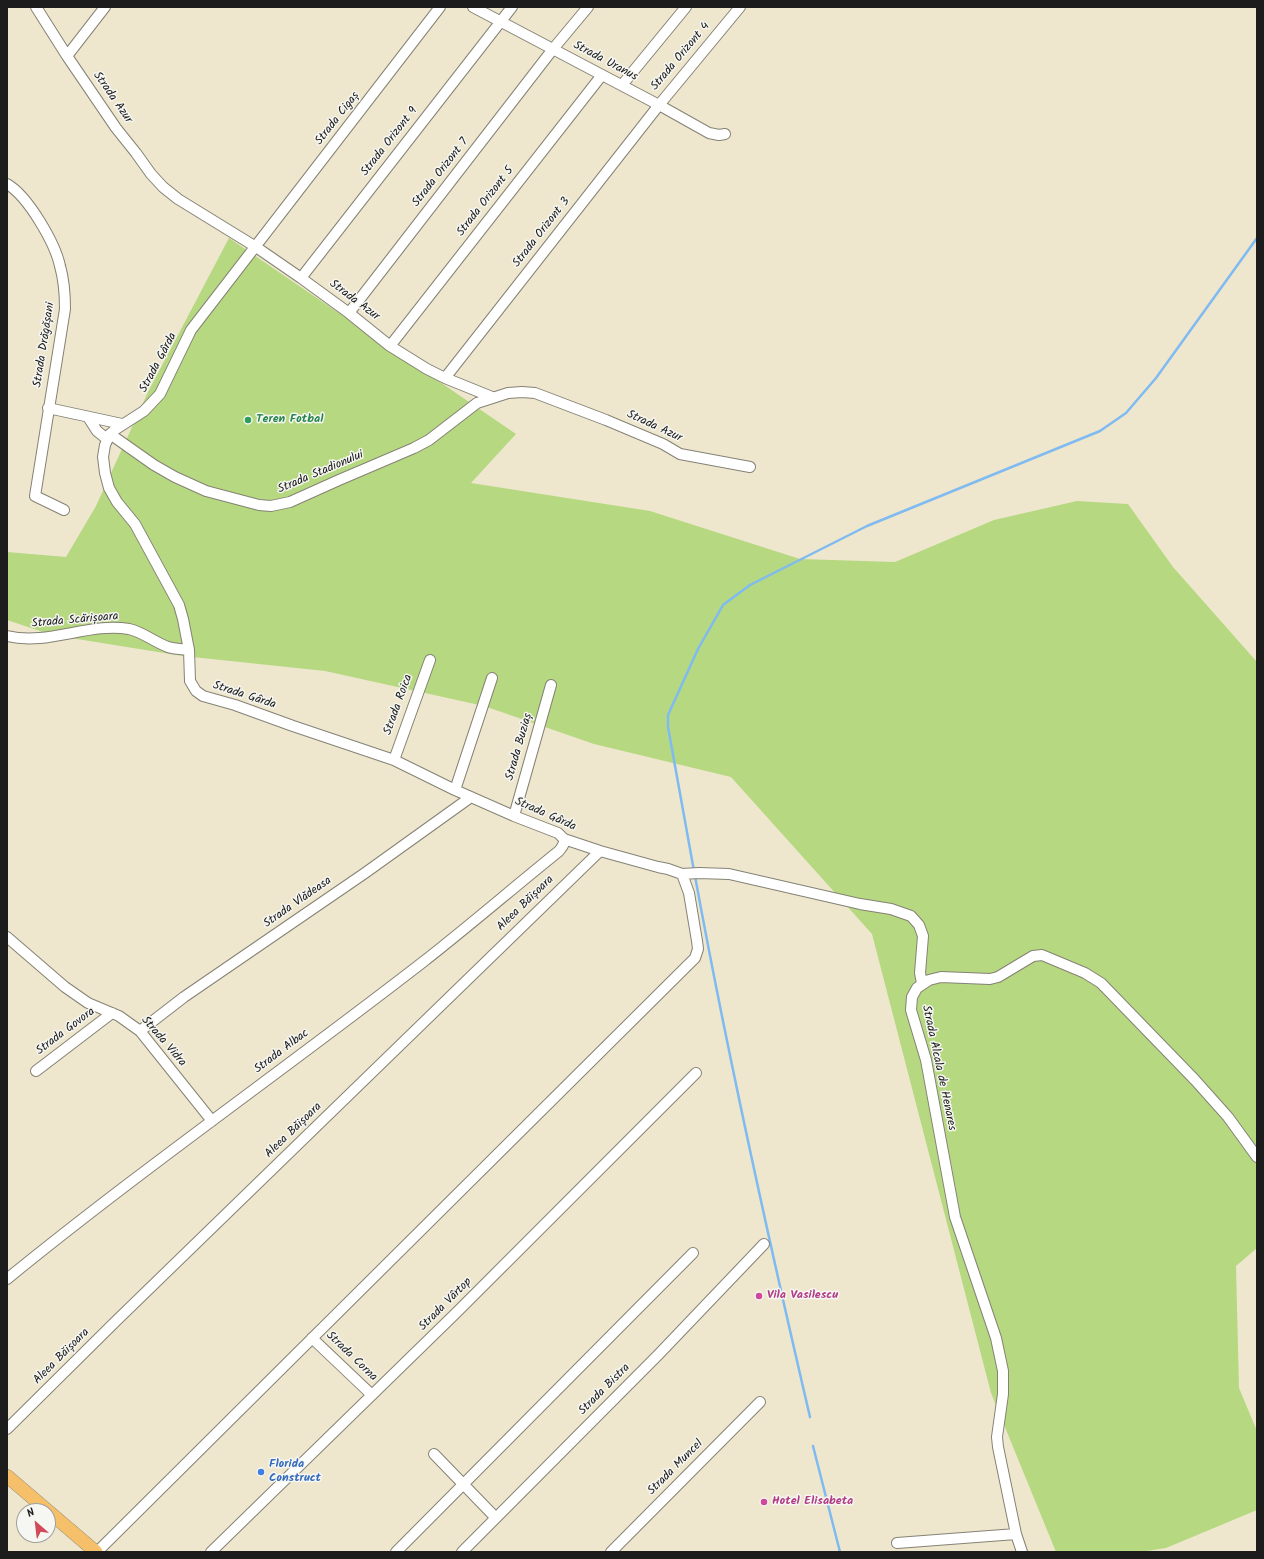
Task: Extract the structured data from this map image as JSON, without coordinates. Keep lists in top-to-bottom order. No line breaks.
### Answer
{"streets":{"street":["Strada Orizont 4","Strada Uranus","Strada Azur","Strada Cigaș","Strada Orizont 9","Strada Orizont 7","Strada Orizont 5","Strada Orizont 3","Strada Drăgășani","Strada Gârda","Strada Stadionului","Strada Scărișoara","Strada Roica","Strada Buziaș","Strada Vlădeasa","Aleea Băișoara","Strada Govora","Strada Vidra","Strada Albac","Strada Alcala de Henares","Strada Vârtop","Strada Corna","Strada Bistra","Strada Muncel"]},"crossings":[["Strada Orizont 4","Strada Uranus"],["Strada Orizont 4","Strada Orizont 3"],["Strada Uranus","Strada Orizont 9"],["Strada Uranus","Strada Orizont 7"],["Strada Uranus","Strada Orizont 5"],["Strada Uranus","Strada Orizont 3"],["Strada Azur","Strada Cigaș"],["Strada Azur","Strada Orizont 9"],["Strada Azur","Strada Orizont 7"],["Strada Azur","Strada Orizont 5"],["Strada Azur","Strada Orizont 3"],["Strada Azur","Strada Gârda"],["Strada Azur","Strada Stadionului"],["Strada Cigaș","Strada Gârda"],["Strada Gârda","Strada Stadionului"],["Strada Gârda","Strada Scărișoara"],["Strada Gârda","Strada Roica"],["Strada Gârda","Strada Buziaș"],["Strada Gârda","Strada Vlădeasa"],["Strada Gârda","Aleea Băișoara"],["Strada Gârda","Strada Albac"],["Strada Gârda","Strada Alcala de Henares"],["Strada Vlădeasa","Strada Vidra"],["Strada Govora","Strada Vidra"],["Strada Vidra","Strada Albac"],["Strada Vârtop","Strada Corna"]],"places":["Teren Fotbal","Vila Vasilescu","Florida Construct","Hotel Elisabeta"],"north":"top left"}
